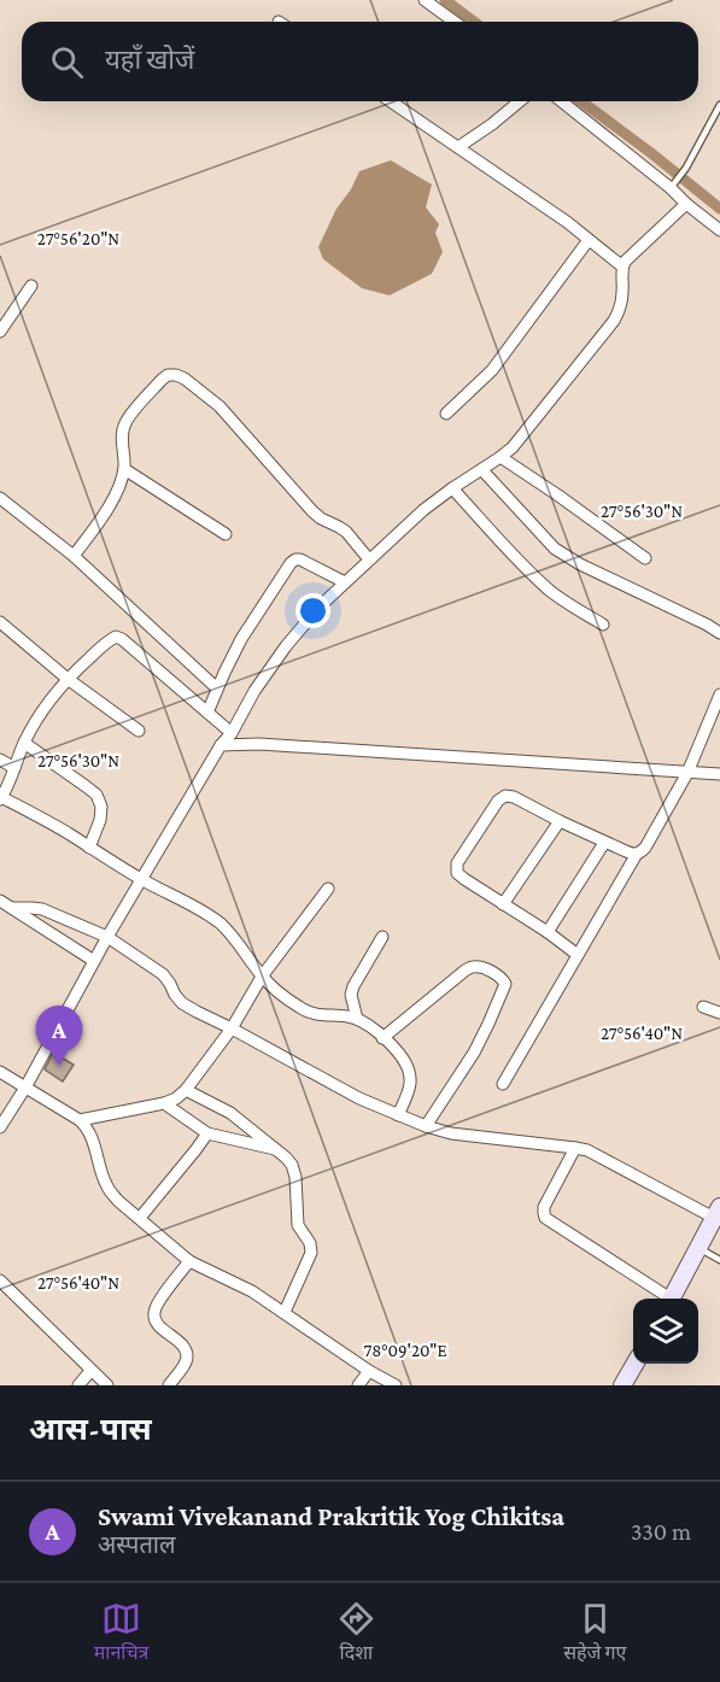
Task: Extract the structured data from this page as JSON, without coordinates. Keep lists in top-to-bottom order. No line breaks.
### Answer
{"page":{"search":"यहाँ खोजें","pins":"A","heading":"आस-पास","list":[{"mark":"A","name":"Swami Vivekanand Prakritik Yog Chikitsa","note":"अस्पताल","value":"330 m"}],"nav":["मानचित्र","दिशा","सहेजे गए"]},"coordinates":["27°56'20\"N","27°56'30\"N","27°56'40\"N","78°09'20\"E"]}
